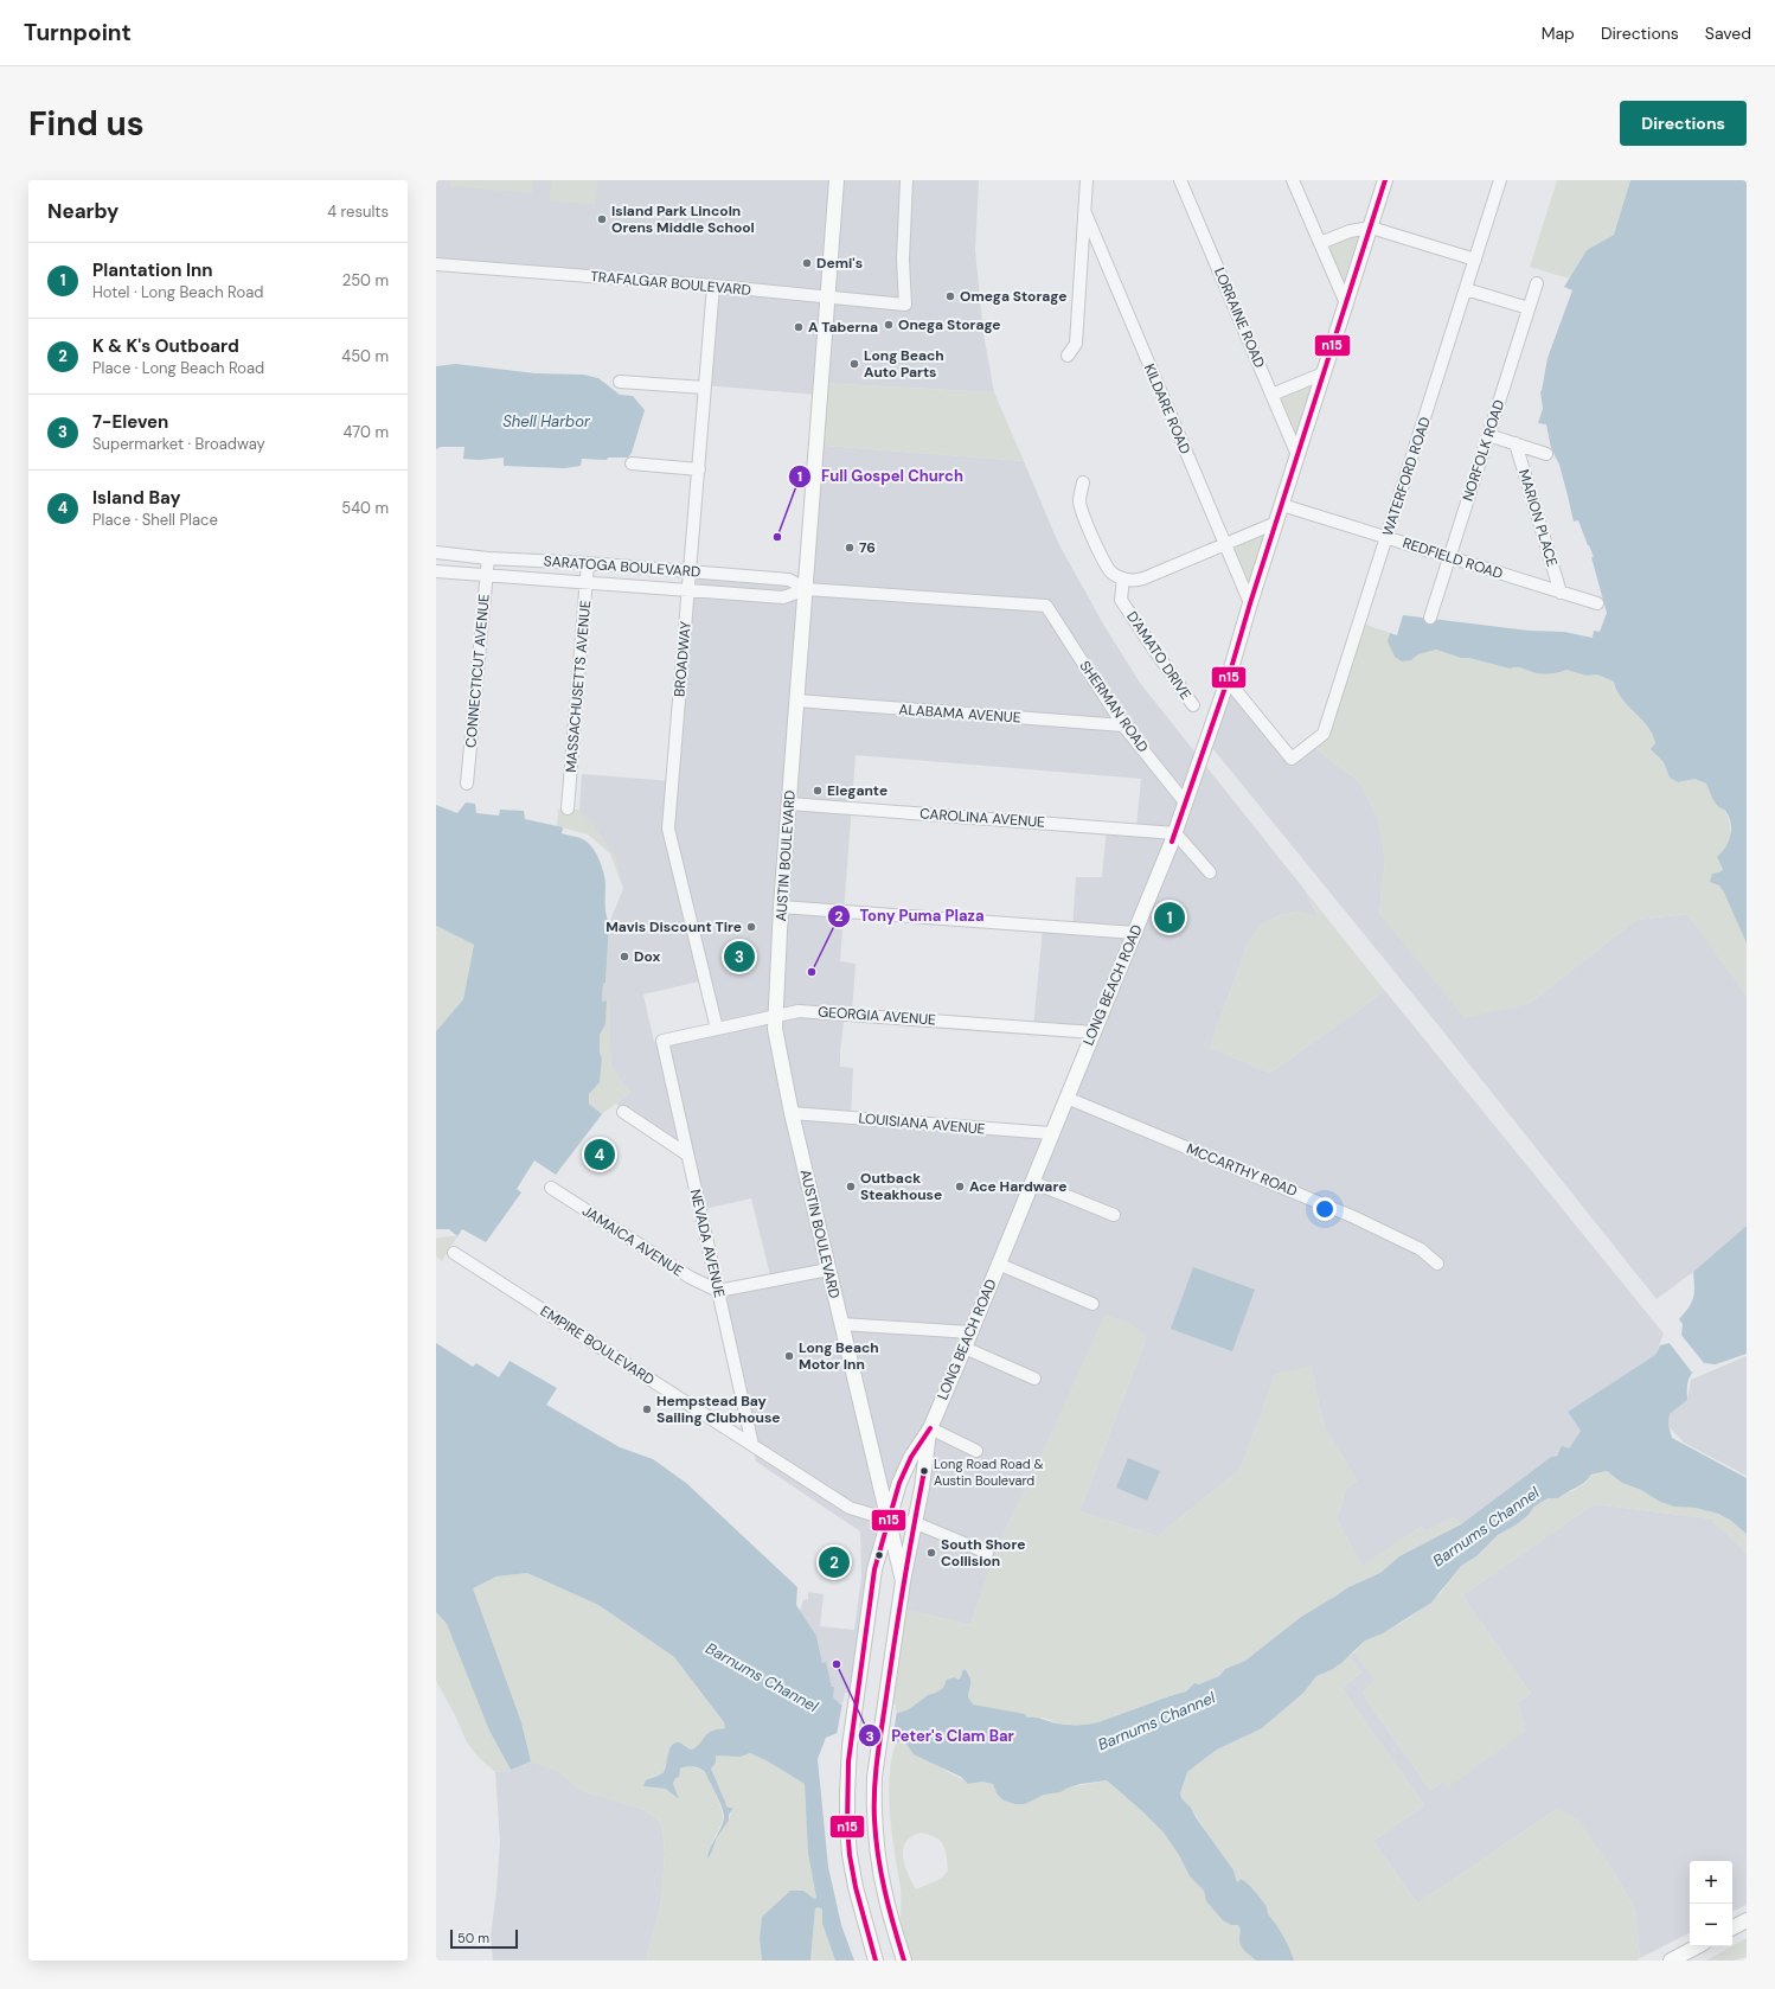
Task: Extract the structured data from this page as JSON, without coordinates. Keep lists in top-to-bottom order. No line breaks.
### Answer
{"streets":{"main road":["AUSTIN BOULEVARD","LONG BEACH ROAD"],"street":["TRAFALGAR BOULEVARD","LORRAINE ROAD","KILDARE ROAD","NORFOLK ROAD","WATERFORD ROAD","MARION PLACE","REDFIELD ROAD","SARATOGA BOULEVARD","D'AMATO DRIVE","BROADWAY","CONNECTICUT AVENUE","MASSACHUSETTS AVENUE","SHERMAN ROAD","ALABAMA AVENUE","CAROLINA AVENUE","GEORGIA AVENUE","LOUISIANA AVENUE","MCCARTHY ROAD","JAMAICA AVENUE","NEVADA AVENUE","EMPIRE BOULEVARD"]},"crossings":[["TRAFALGAR BOULEVARD","BROADWAY"],["TRAFALGAR BOULEVARD","AUSTIN BOULEVARD"],["LORRAINE ROAD","LONG BEACH ROAD"],["KILDARE ROAD","LONG BEACH ROAD"],["NORFOLK ROAD","REDFIELD ROAD"],["WATERFORD ROAD","REDFIELD ROAD"],["WATERFORD ROAD","LONG BEACH ROAD"],["MARION PLACE","REDFIELD ROAD"],["REDFIELD ROAD","LONG BEACH ROAD"],["SARATOGA BOULEVARD","BROADWAY"],["SARATOGA BOULEVARD","CONNECTICUT AVENUE"],["SARATOGA BOULEVARD","MASSACHUSETTS AVENUE"],["SARATOGA BOULEVARD","SHERMAN ROAD"],["SARATOGA BOULEVARD","AUSTIN BOULEVARD"],["BROADWAY","GEORGIA AVENUE"],["SHERMAN ROAD","ALABAMA AVENUE"],["SHERMAN ROAD","LONG BEACH ROAD"],["ALABAMA AVENUE","AUSTIN BOULEVARD"],["CAROLINA AVENUE","AUSTIN BOULEVARD"],["CAROLINA AVENUE","LONG BEACH ROAD"],["AUSTIN BOULEVARD","LONG BEACH ROAD"],["AUSTIN BOULEVARD","GEORGIA AVENUE"],["AUSTIN BOULEVARD","LOUISIANA AVENUE"],["AUSTIN BOULEVARD","EMPIRE BOULEVARD"],["LONG BEACH ROAD","GEORGIA AVENUE"],["LONG BEACH ROAD","LOUISIANA AVENUE"],["LONG BEACH ROAD","MCCARTHY ROAD"],["LONG BEACH ROAD","EMPIRE BOULEVARD"],["GEORGIA AVENUE","NEVADA AVENUE"],["JAMAICA AVENUE","NEVADA AVENUE"],["NEVADA AVENUE","EMPIRE BOULEVARD"]],"water":["Shell Harbor","Barnums Channel"],"places":["Island Park Lincoln Orens Middle School","Demi's","Omega Storage","Onega Storage","A Taberna","Long Beach Auto Parts","Full Gospel Church","76","Elegante","Mavis Discount Tire","Dox","Tony Puma Plaza","Outback Steakhouse","Ace Hardware","Long Beach Motor Inn","Hempstead Bay Sailing Clubhouse","Long Road Road & Austin Boulevard","South Shore Collision","Peter's Clam Bar"],"lines":["transit line n15"],"scale_bar":"50 m","page":{"header":"Turnpoint","nav":["Map","Directions","Saved"],"buttons":"Directions","title":"Find us","heading":["Nearby","4 results"],"list":[{"mark":"1","name":"Plantation Inn","note":"Hotel · Long Beach Road","value":"250 m"},{"mark":"2","name":"K & K's Outboard","note":"Place · Long Beach Road","value":"450 m"},{"mark":"3","name":"7-Eleven","note":"Supermarket · Broadway","value":"470 m"},{"mark":"4","name":"Island Bay","note":"Place · Shell Place","value":"540 m"}],"pins":["1","3","4","2"],"map_buttons":["+","−"],"scale":"50 m"}}
